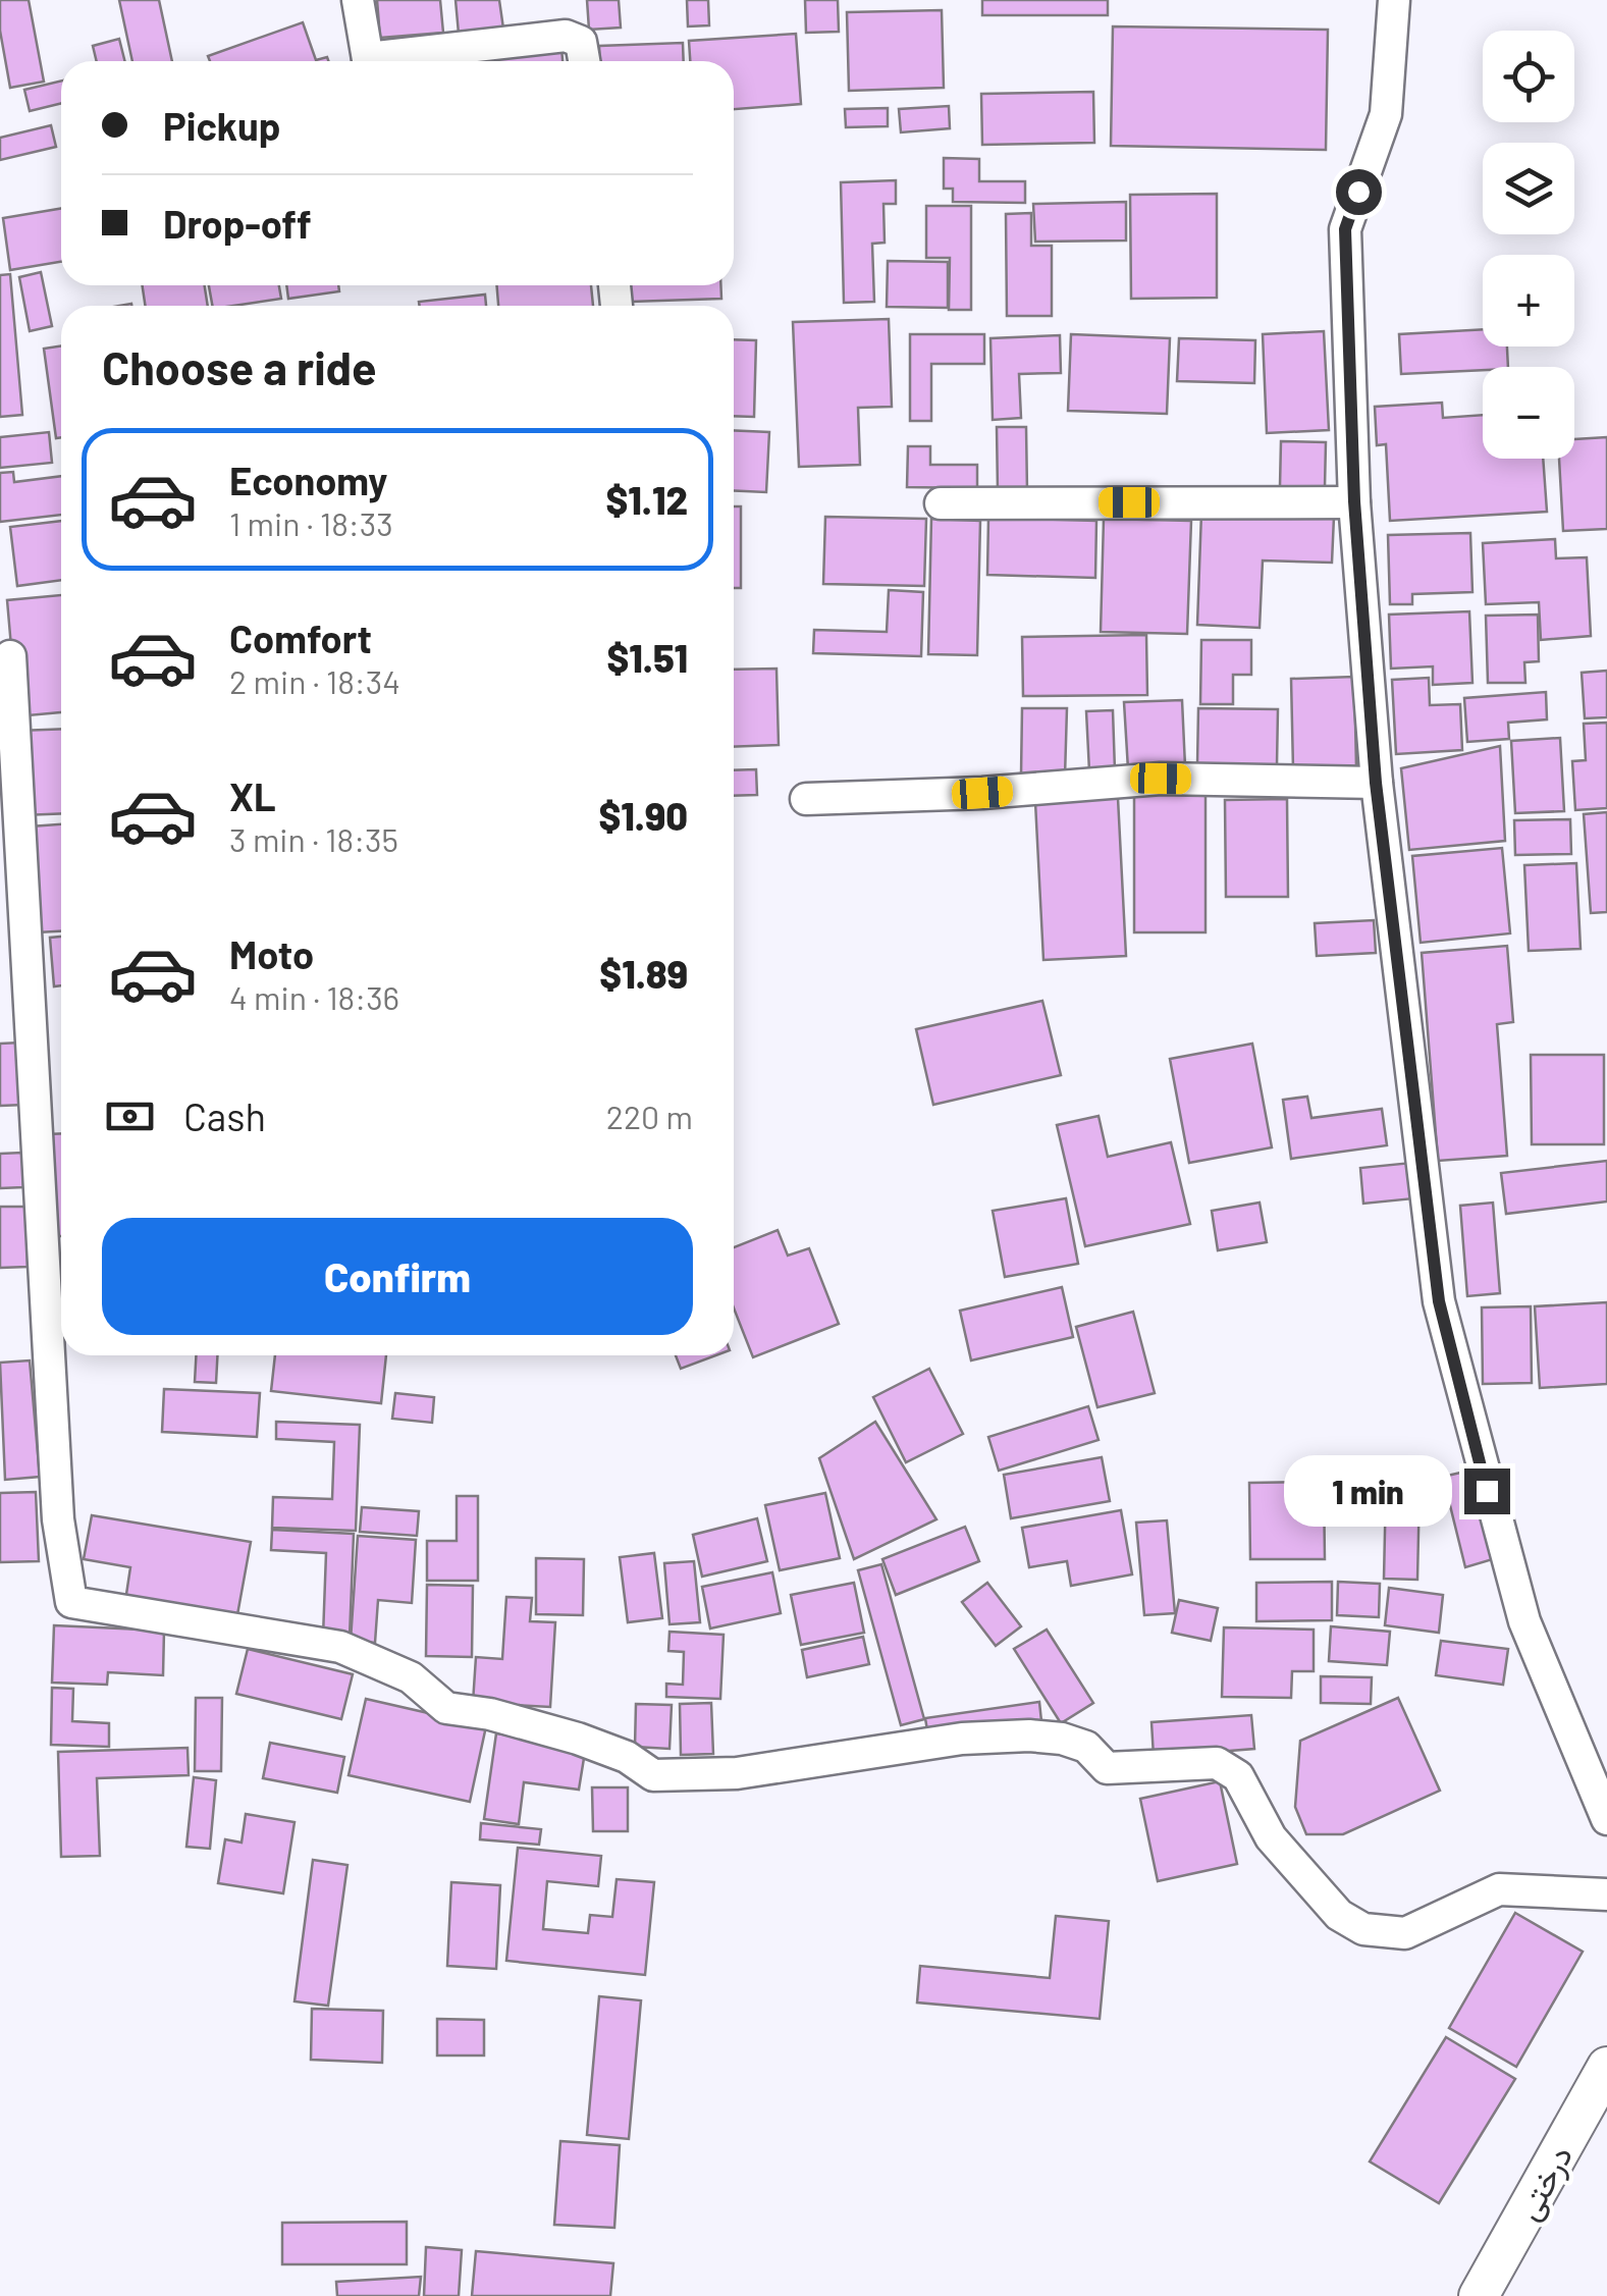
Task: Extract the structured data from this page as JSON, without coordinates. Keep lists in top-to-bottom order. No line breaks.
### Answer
{"streets":{"street":["درختی"]},"page":{"map_buttons":["+","−"],"banner":["Pickup","Drop-off"],"heading":"Choose a ride","list":[{"name":"Economy","note":"1 min · 18:33","value":"$1.12"},{"name":"Comfort","note":"2 min · 18:34","value":"$1.51"},{"name":"XL","note":"3 min · 18:35","value":"$1.90"},{"name":"Moto","note":"4 min · 18:36","value":"$1.89"}],"pay":["Cash","220 m"],"buttons":"Confirm","bubble":"1 min"}}
